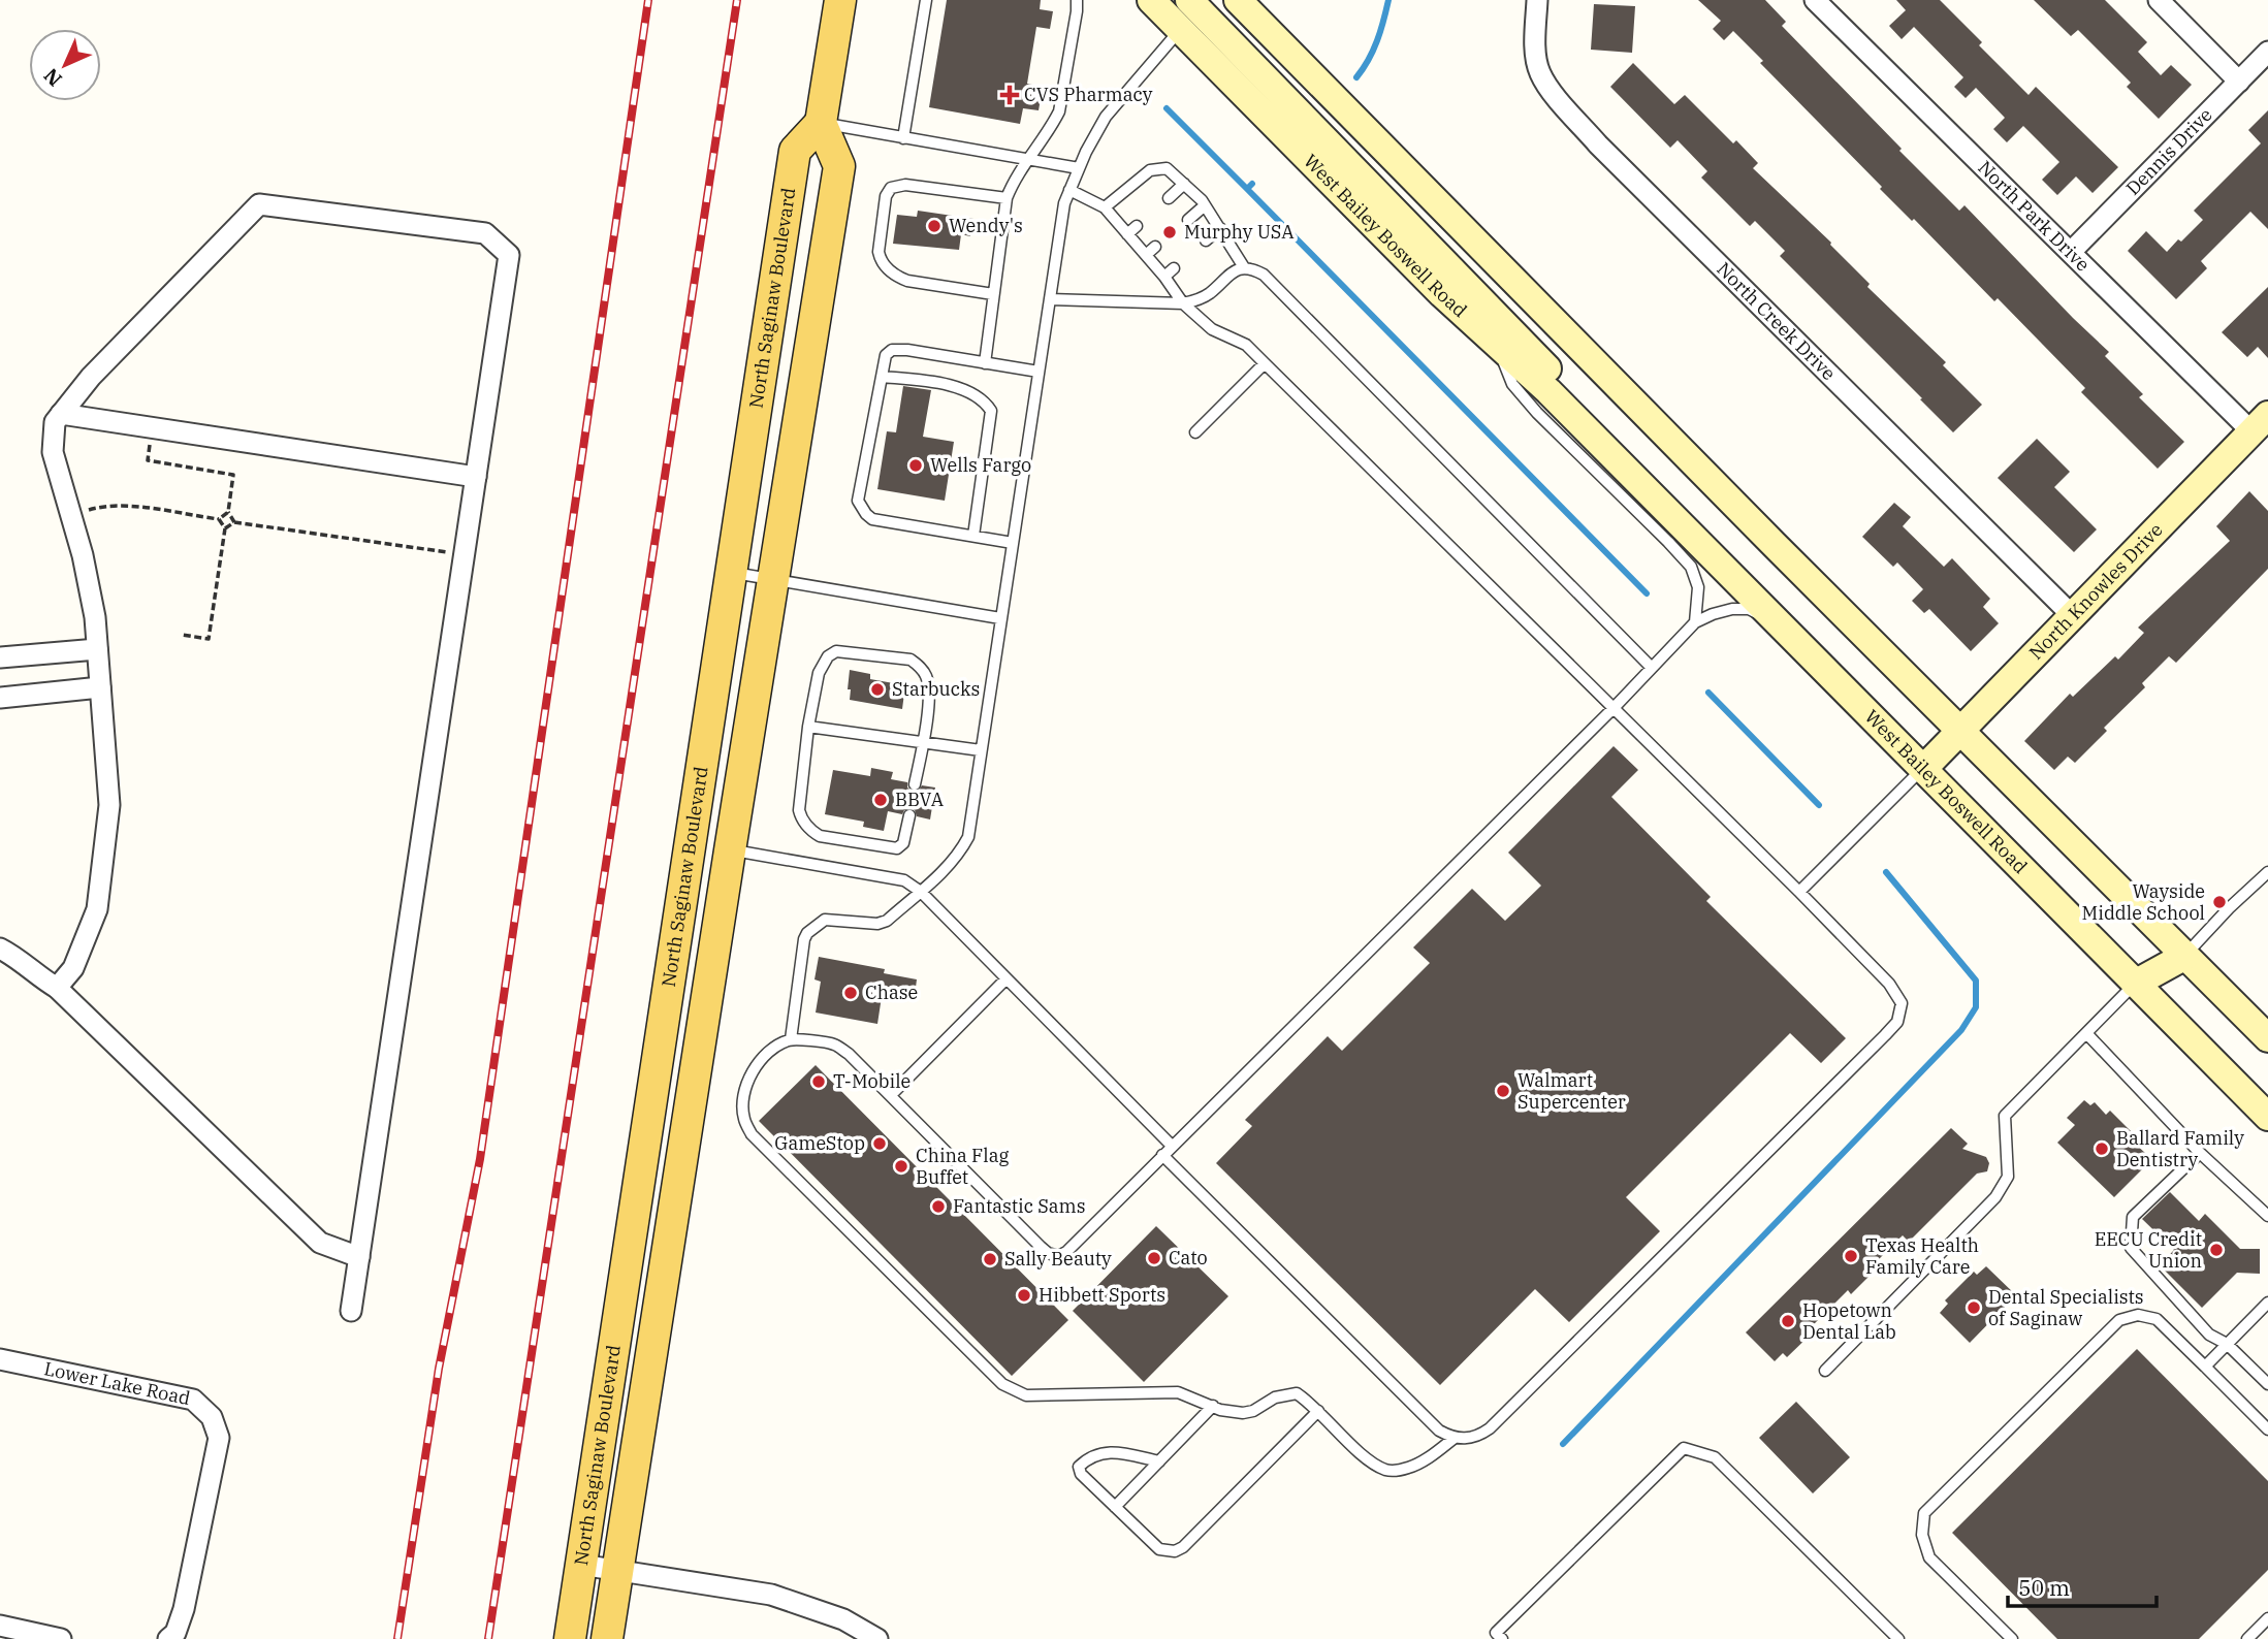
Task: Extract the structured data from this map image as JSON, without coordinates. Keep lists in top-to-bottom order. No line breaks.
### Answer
{"streets":{"main road":["West Bailey Boswell Road","North Saginaw Boulevard","North Knowles Drive"],"street":["Dennis Drive","North Park Drive","North Creek Drive","Lower Lake Road"]},"crossings":[["Dennis Drive","North Park Drive"],["North Park Drive","North Knowles Drive"],["West Bailey Boswell Road","North Knowles Drive"],["North Creek Drive","North Knowles Drive"]],"places":{"health":["CVS Pharmacy"],"other":["Wendy's","Murphy USA","Wells Fargo","Starbucks","BBVA","Wayside Middle School","Chase","T-Mobile","Walmart Supercenter","GameStop","Ballard Family Dentistry","China Flag Buffet","Fantastic Sams","EECU Credit Union","Texas Health Family Care","Cato","Sally Beauty","Hibbett Sports","Dental Specialists of Saginaw","Hopetown Dental Lab"]},"scale_bar":"50 m","north":"bottom left"}
